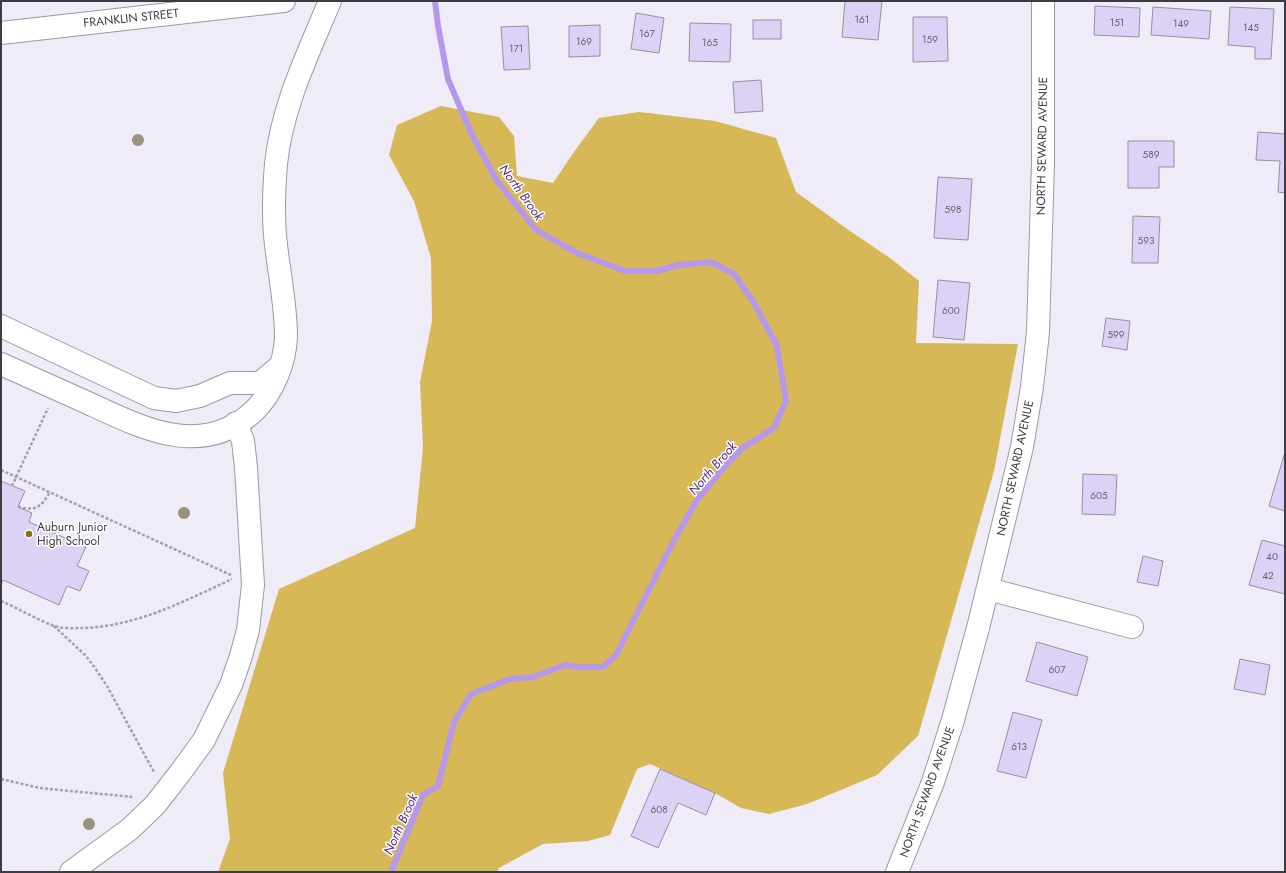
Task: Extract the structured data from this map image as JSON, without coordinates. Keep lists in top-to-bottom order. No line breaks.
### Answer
{"streets":{"street":["FRANKLIN STREET","NORTH SEWARD AVENUE"]},"water":["North Brook"],"places":["Auburn Junior High School"],"house_numbers":["161","151","149","145","167","159","169","165","171","589","598","593","600","599","605","40","42","607","613","608"]}
